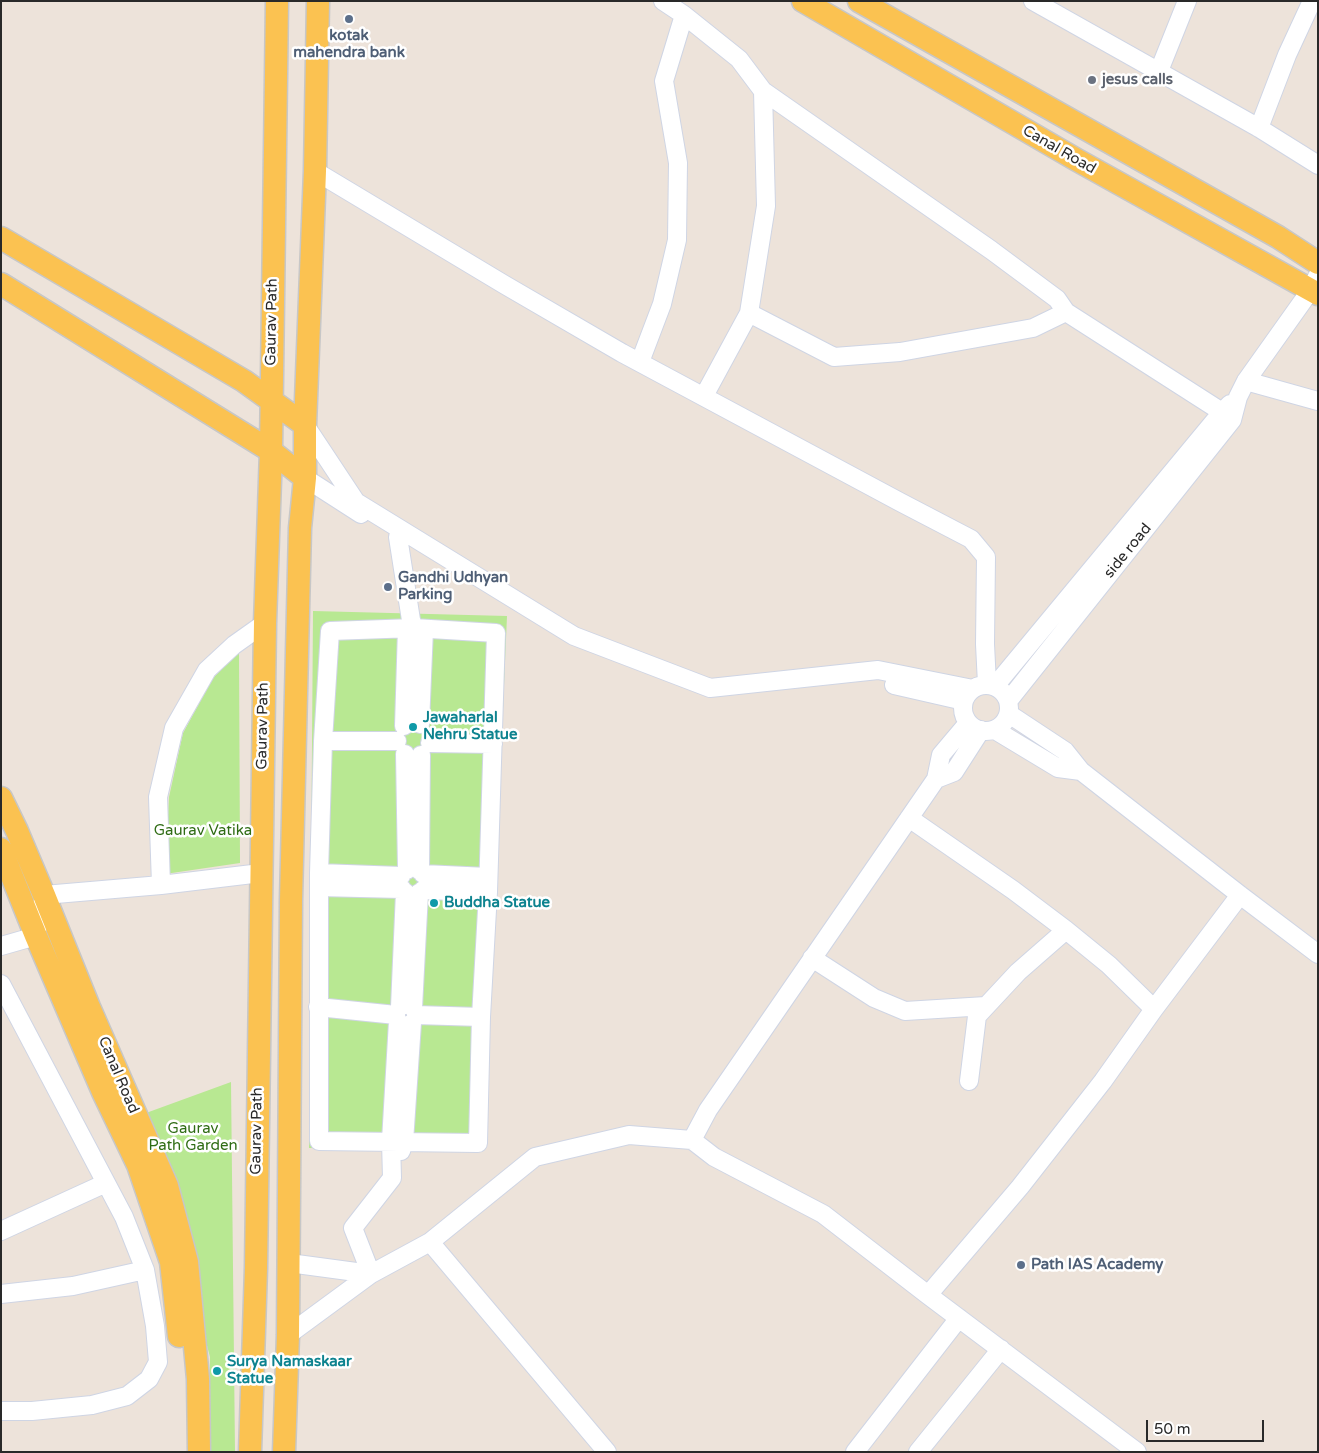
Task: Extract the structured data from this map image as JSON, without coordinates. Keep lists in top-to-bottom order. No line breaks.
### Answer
{"streets":{"main road":["Canal Road","Gaurav Path"],"street":["side road"]},"crossings":[["Canal Road","side road"]],"parks":["Gaurav Vatika","Gaurav Path Garden"],"places":["kotak mahendra bank","jesus calls","Gandhi Udhyan Parking","Jawaharlal Nehru Statue","Buddha Statue","Path IAS Academy","Surya Namaskaar Statue"],"scale_bar":"50 m"}
